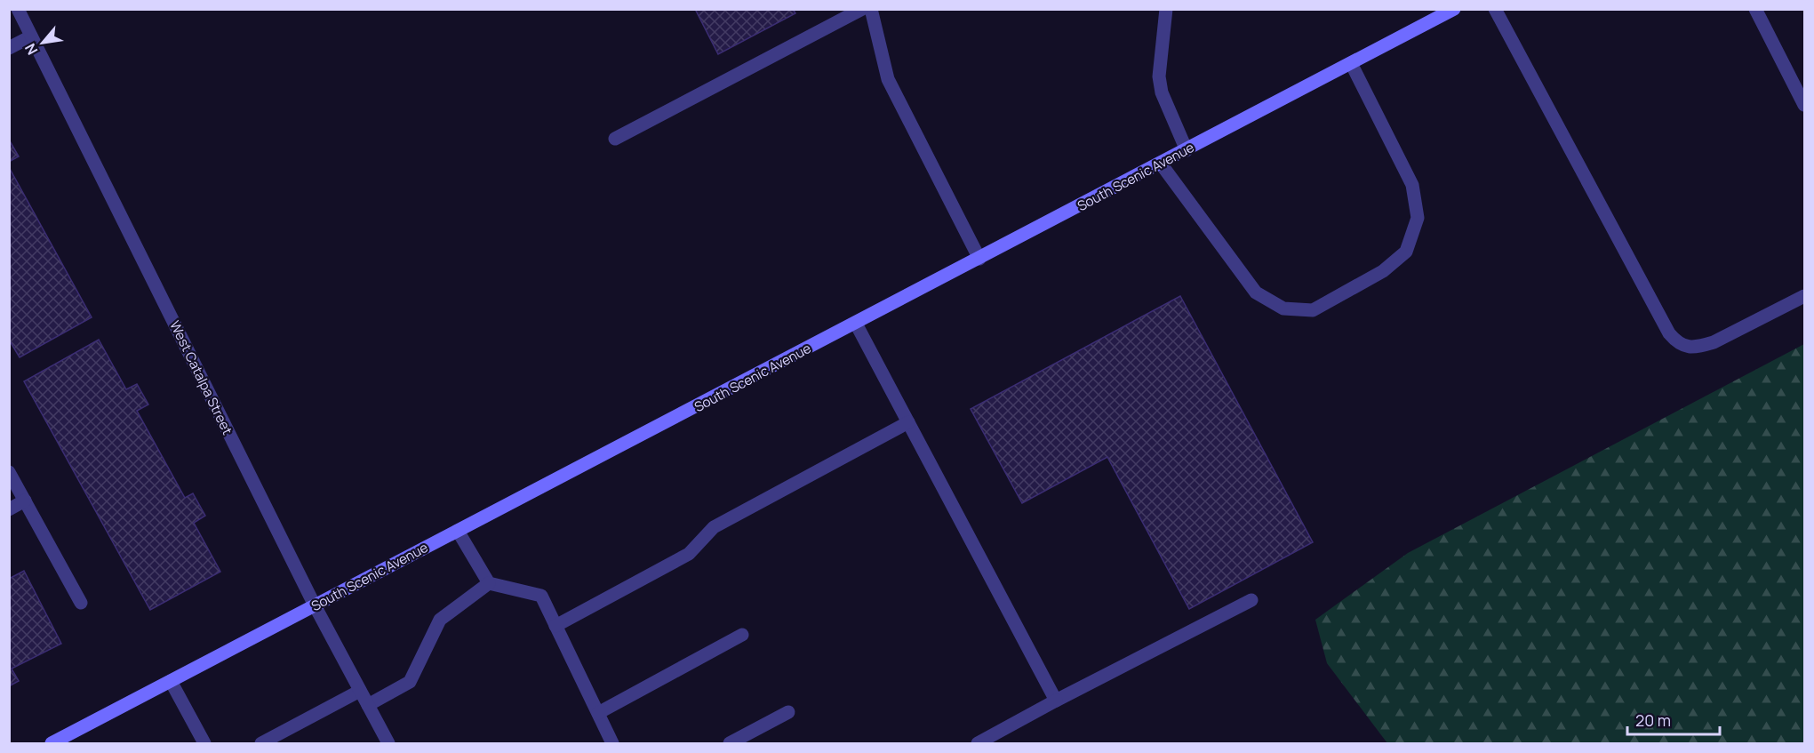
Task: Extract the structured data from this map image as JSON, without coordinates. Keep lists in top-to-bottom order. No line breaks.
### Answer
{"streets":{"main road":["South Scenic Avenue"],"street":["West Catalpa Street"]},"crossings":[["South Scenic Avenue","West Catalpa Street"]],"scale_bar":"20 m","north":"bottom left"}
